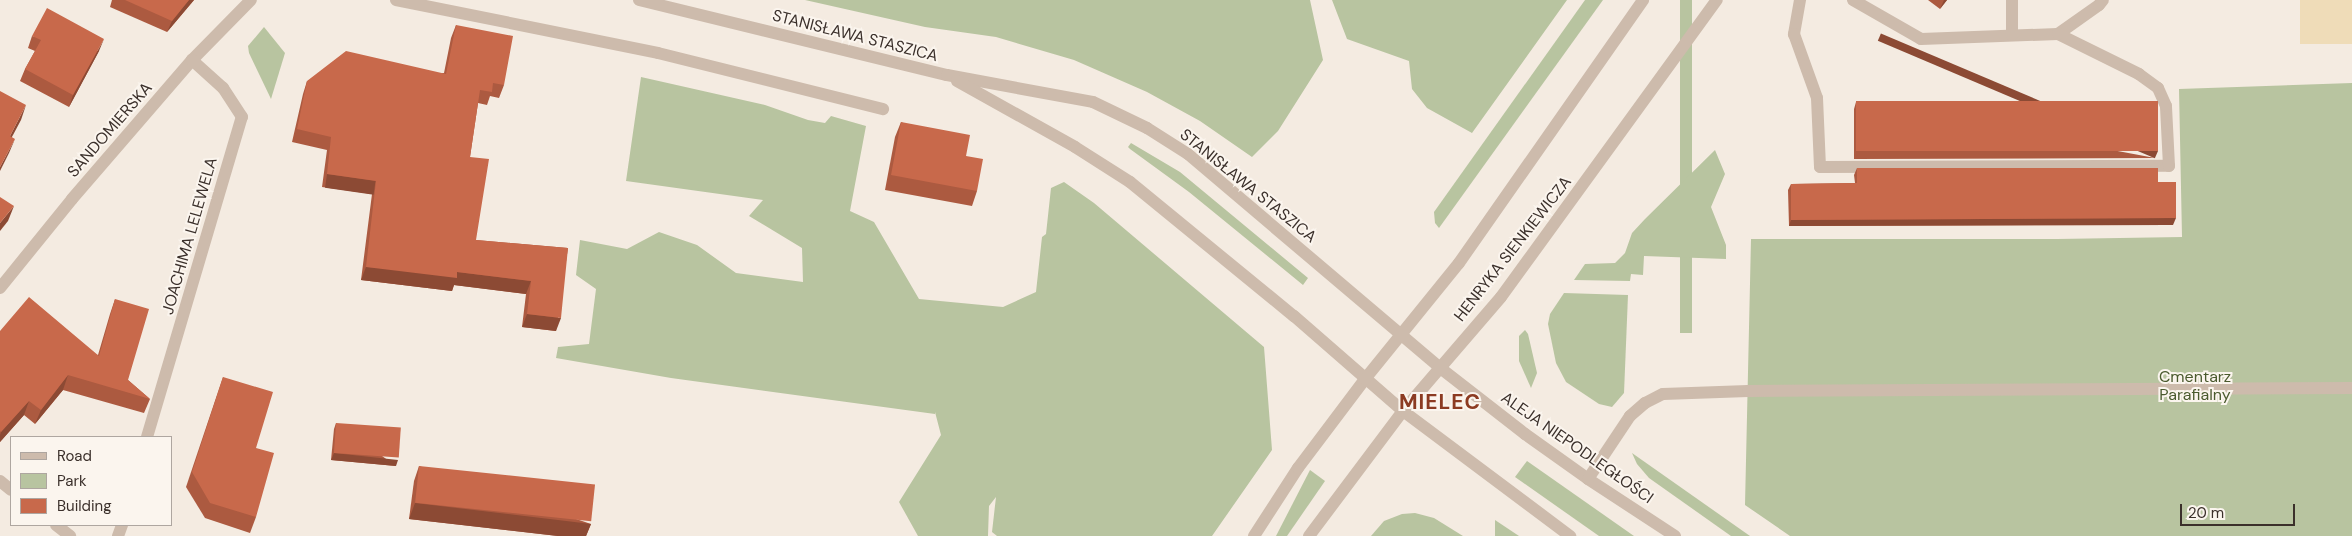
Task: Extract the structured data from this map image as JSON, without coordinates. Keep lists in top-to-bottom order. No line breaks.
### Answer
{"streets":{"street":["STANISŁAWA STASZICA","SANDOMIERSKA","JOACHIMA LELEWELA","HENRYKA SIENKIEWICZA","ALEJA NIEPODLEGŁOŚCI"]},"crossings":[["STANISŁAWA STASZICA","HENRYKA SIENKIEWICZA"],["STANISŁAWA STASZICA","ALEJA NIEPODLEGŁOŚCI"],["SANDOMIERSKA","JOACHIMA LELEWELA"],["HENRYKA SIENKIEWICZA","ALEJA NIEPODLEGŁOŚCI"]],"districts":["MIELEC"],"parks":["Cmentarz Parafialny"],"legend":["Road","Park","Building"],"scale_bar":"20 m"}
